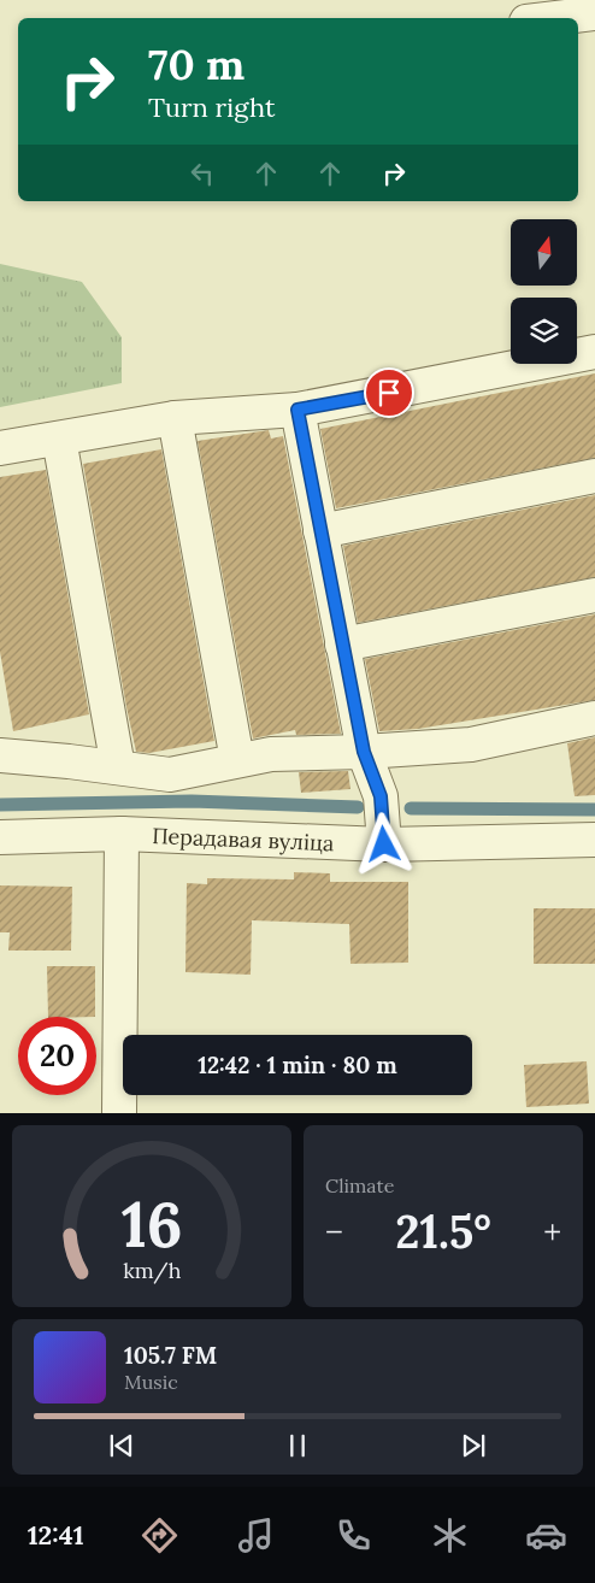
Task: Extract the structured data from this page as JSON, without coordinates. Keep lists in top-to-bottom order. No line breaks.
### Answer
{"streets":{"street":["Перадавая вуліца"]},"north":"top","page":{"turn":["70 m","Turn right"],"limit":"20","trip":"12:42 · 1 min · 80 m","tile":"Climate","heat":["−","21.5°","+"],"song":["105.7 FM","Music"],"tabs":"12:41","gauge":["16","km/h"]}}
